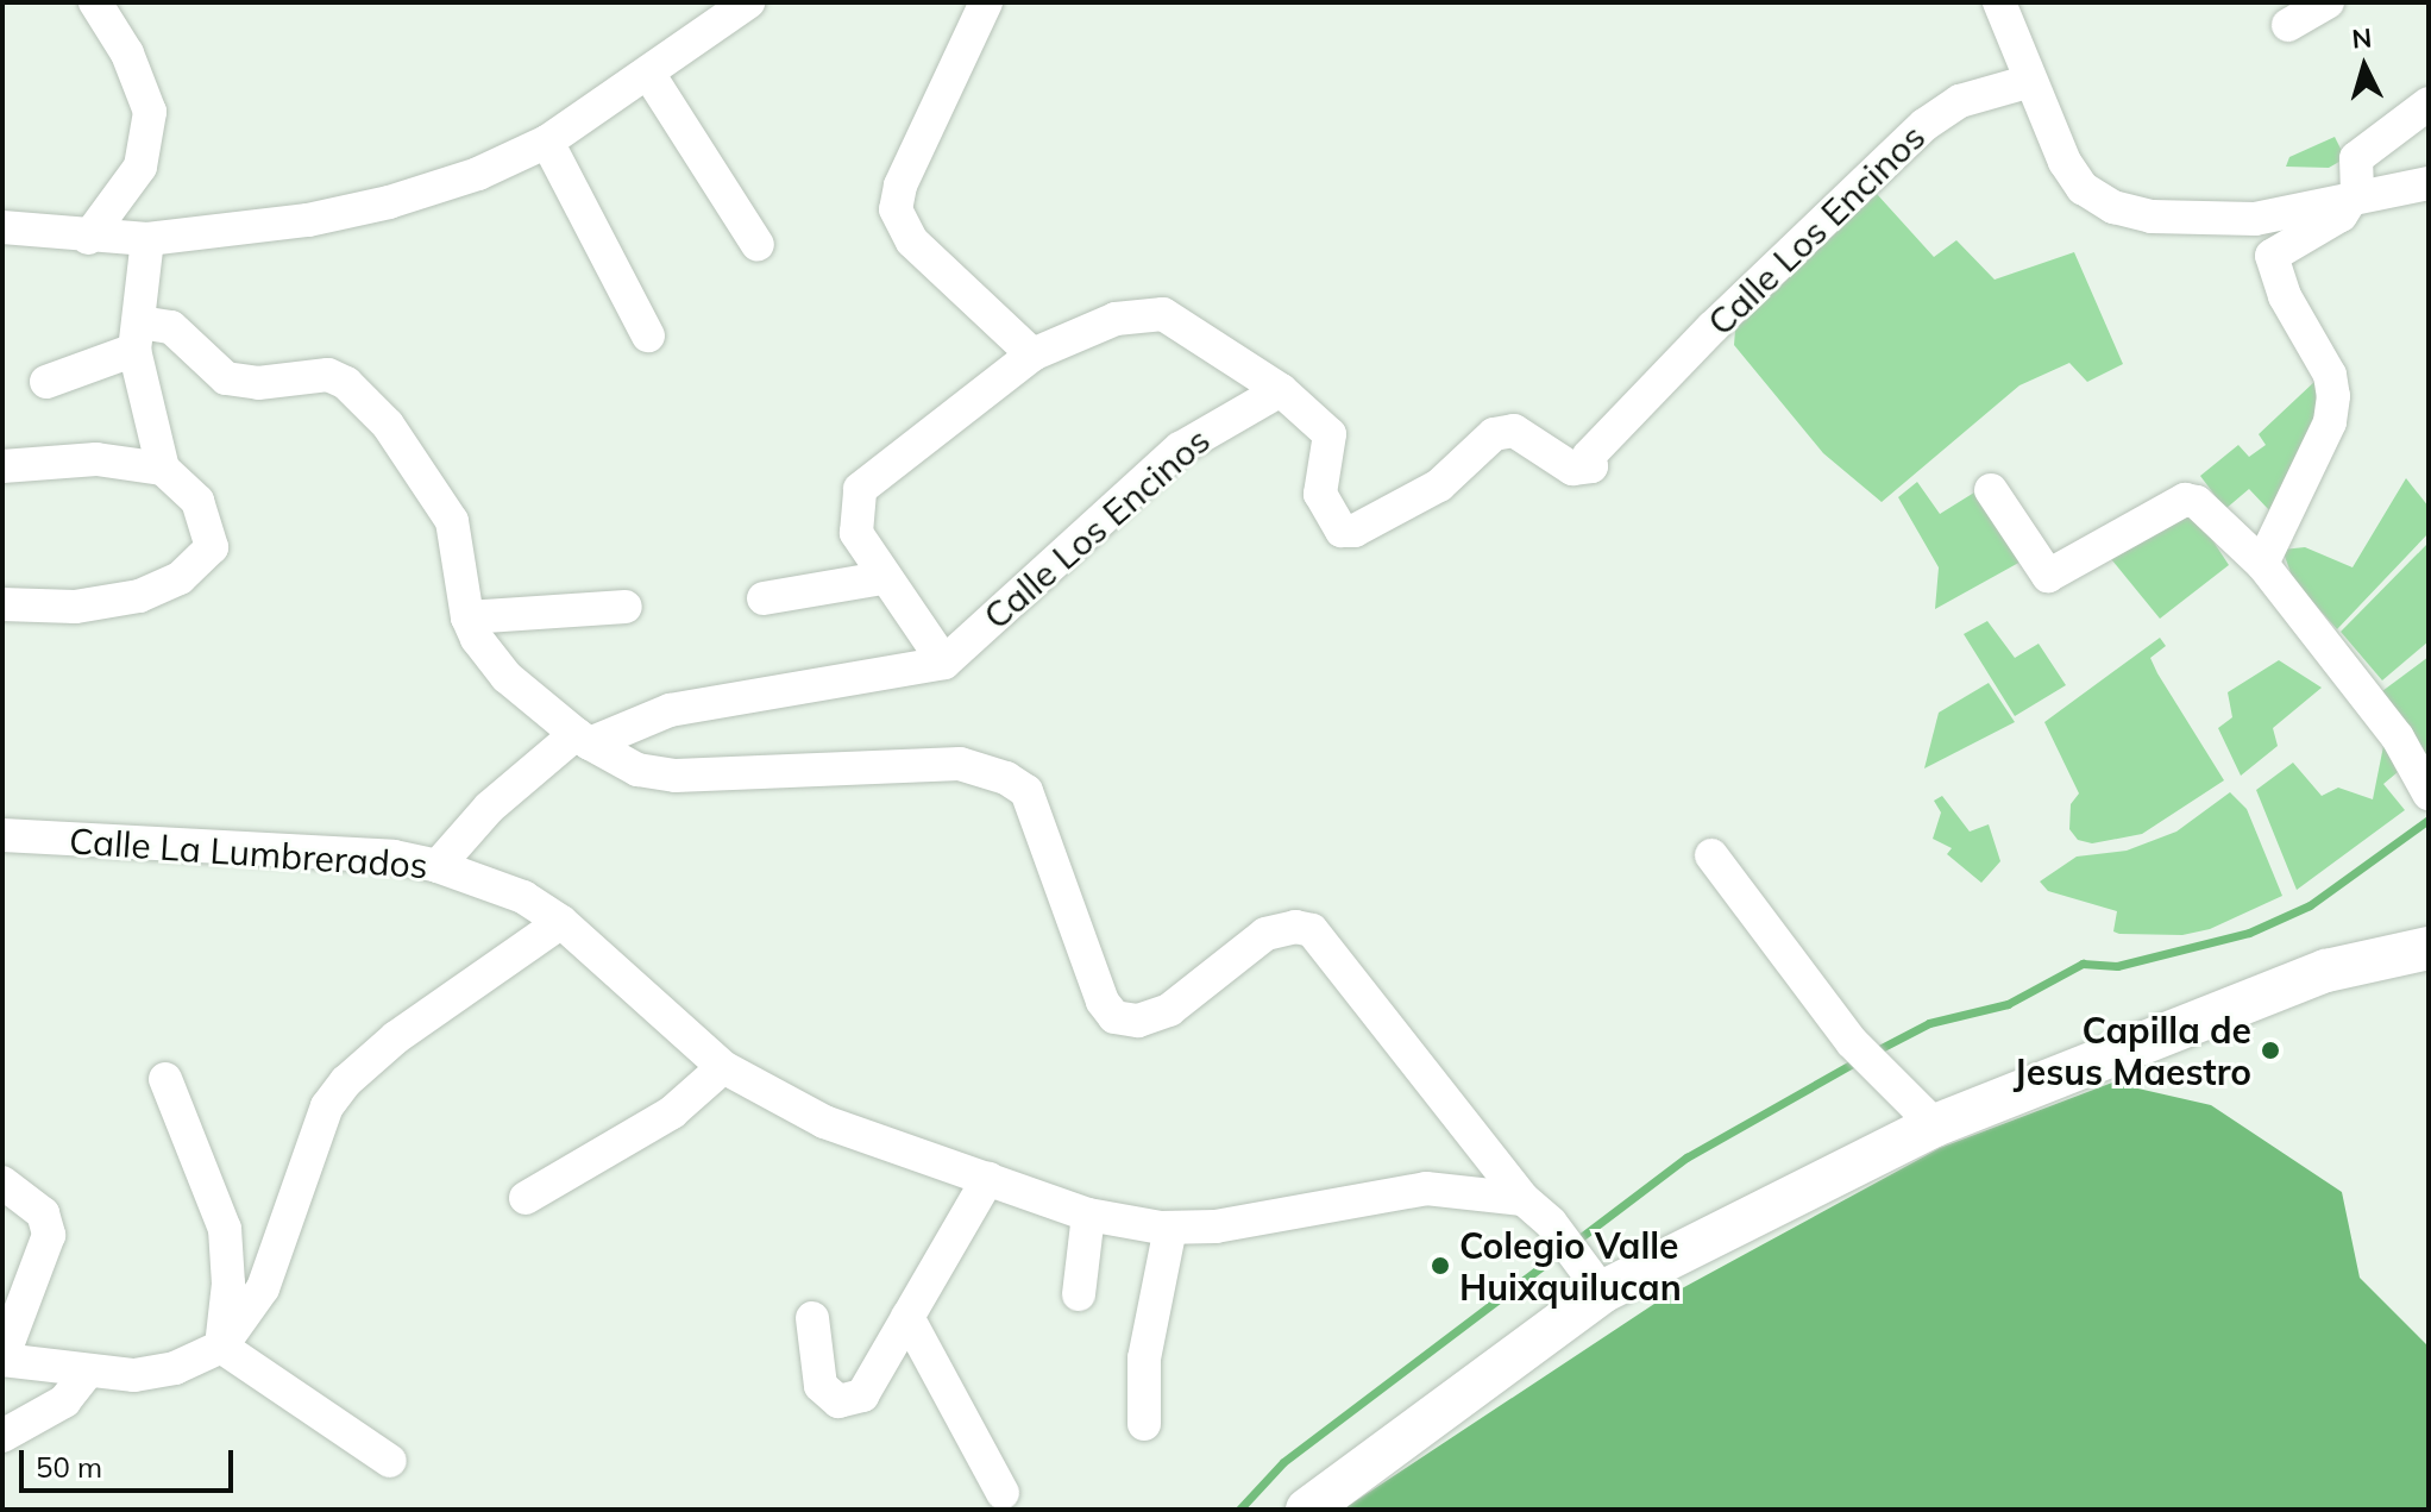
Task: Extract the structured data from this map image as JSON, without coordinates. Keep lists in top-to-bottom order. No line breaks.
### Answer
{"streets":{"street":["Calle Los Encinos","Calle La Lumbrerados"]},"places":["Capilla de Jesus Maestro","Colegio Valle Huixquilucan"],"scale_bar":"50 m","north":"top"}
